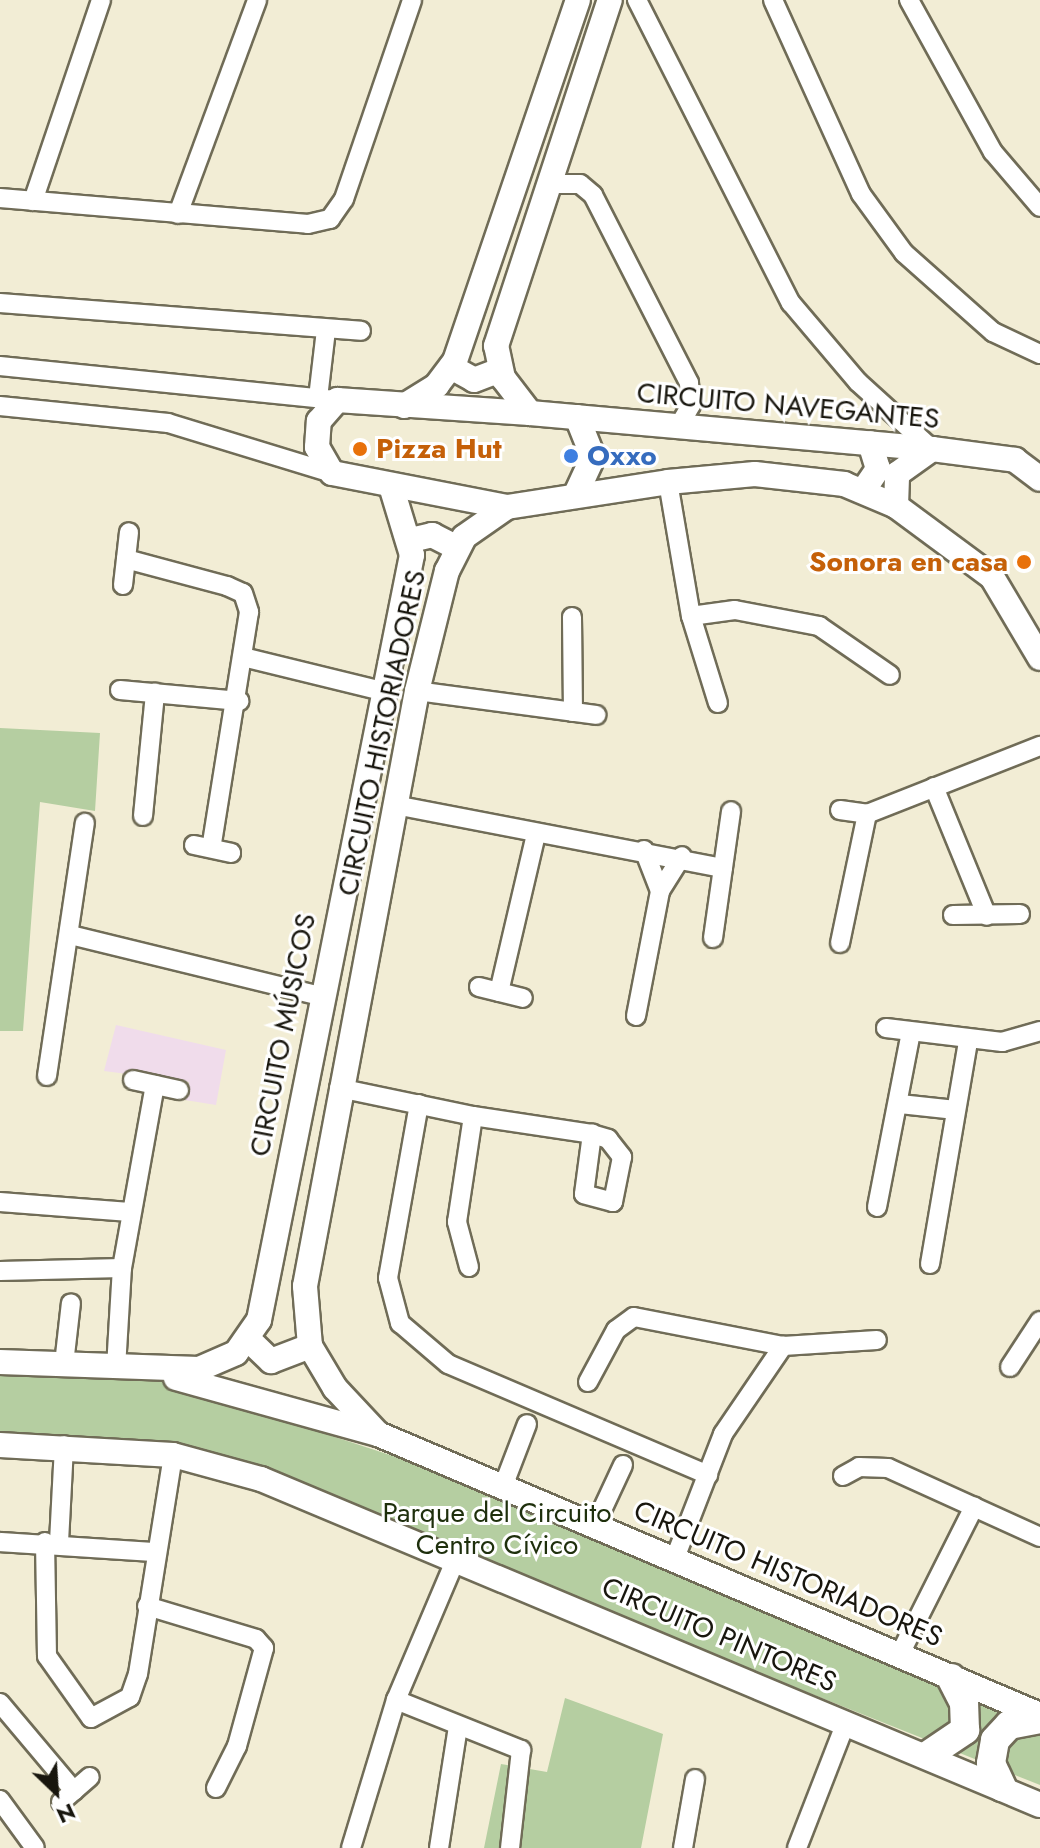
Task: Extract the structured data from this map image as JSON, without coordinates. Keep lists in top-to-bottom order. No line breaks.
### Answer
{"streets":{"street":["CIRCUITO NAVEGANTES","CIRCUITO HISTORIADORES","CIRCUITO MÚSICOS","CIRCUITO PINTORES"]},"crossings":[["CIRCUITO HISTORIADORES","CIRCUITO MÚSICOS"]],"parks":["Parque del Circuito Centro Cívico"],"places":["Pizza Hut","Oxxo","Sonora en casa"],"north":"bottom right"}
